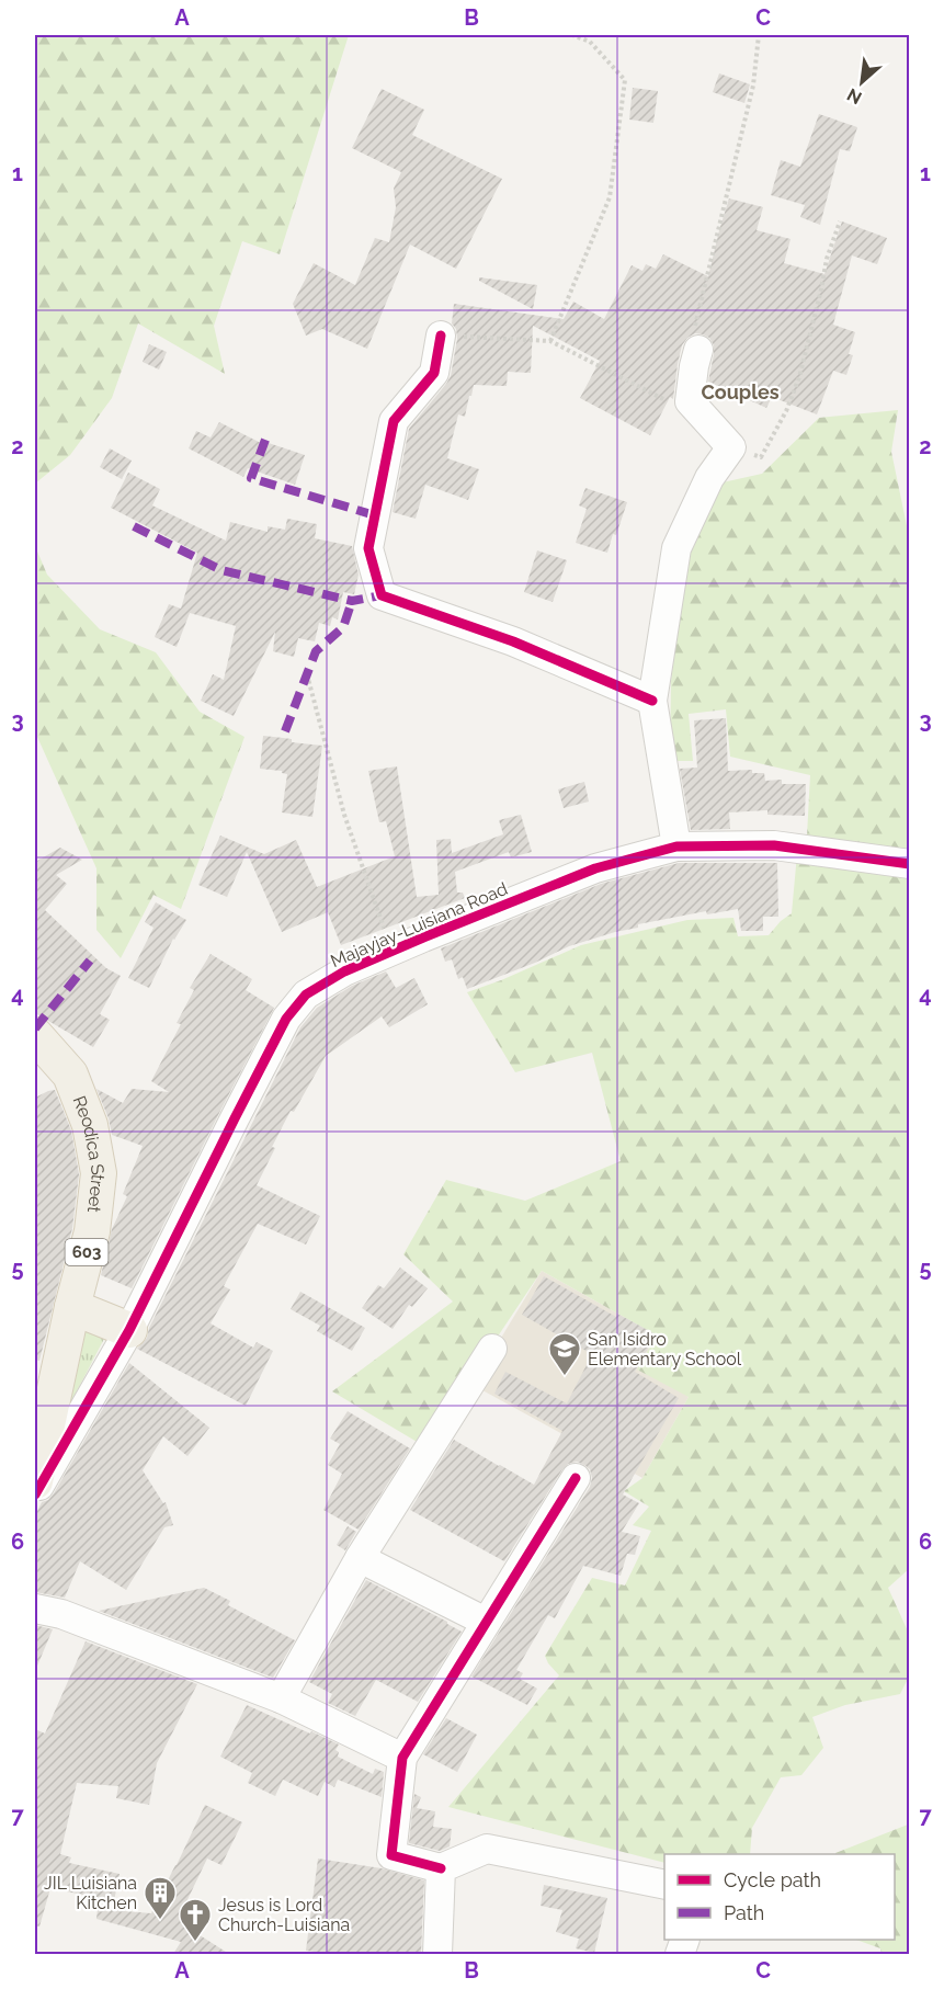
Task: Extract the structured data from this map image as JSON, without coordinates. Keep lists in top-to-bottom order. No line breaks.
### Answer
{"streets":{"main road":["Reodica Street","603"],"street":["Majayjay-Luisiana Road"]},"districts":["Couples"],"places":{"school or university":["San Isidro Elementary School"],"building":["JIL Luisiana Kitchen"],"church":["Jesus is Lord Church-Luisiana"]},"legend":["Cycle path","Path"],"north":"bottom left","grid":{"columns":["A","B","C"],"rows":["1","2","3","4","5","6","7"]}}
